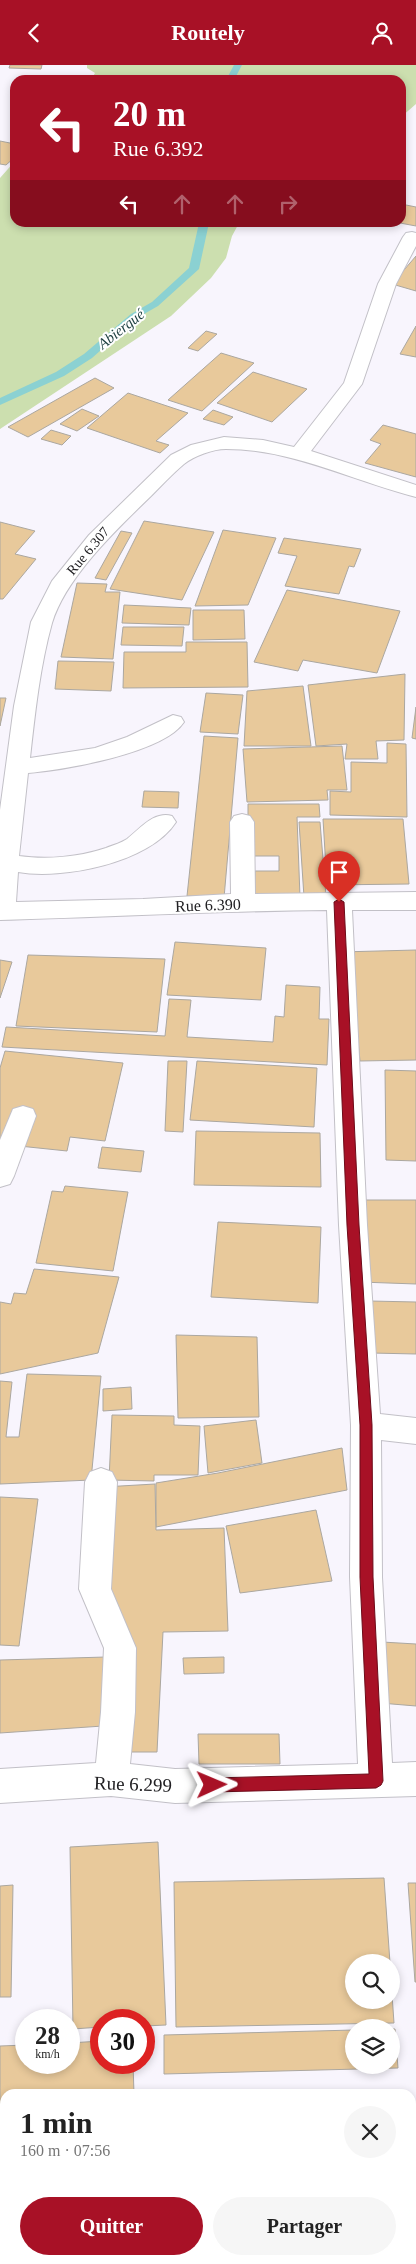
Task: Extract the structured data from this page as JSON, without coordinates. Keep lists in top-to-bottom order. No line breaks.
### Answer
{"streets":{"street":["Rue 6.307","Rue 6.390","Rue 6.299"]},"crossings":[["Rue 6.307","Rue 6.390"]],"water":["Abiergué"],"page":{"header":"Routely","turn":["20 m","Rue 6.392"],"speed":"28 km/h","limit":"30","heading":["1 min","160 m · 07:56"],"buttons":["Quitter","Partager"]}}
